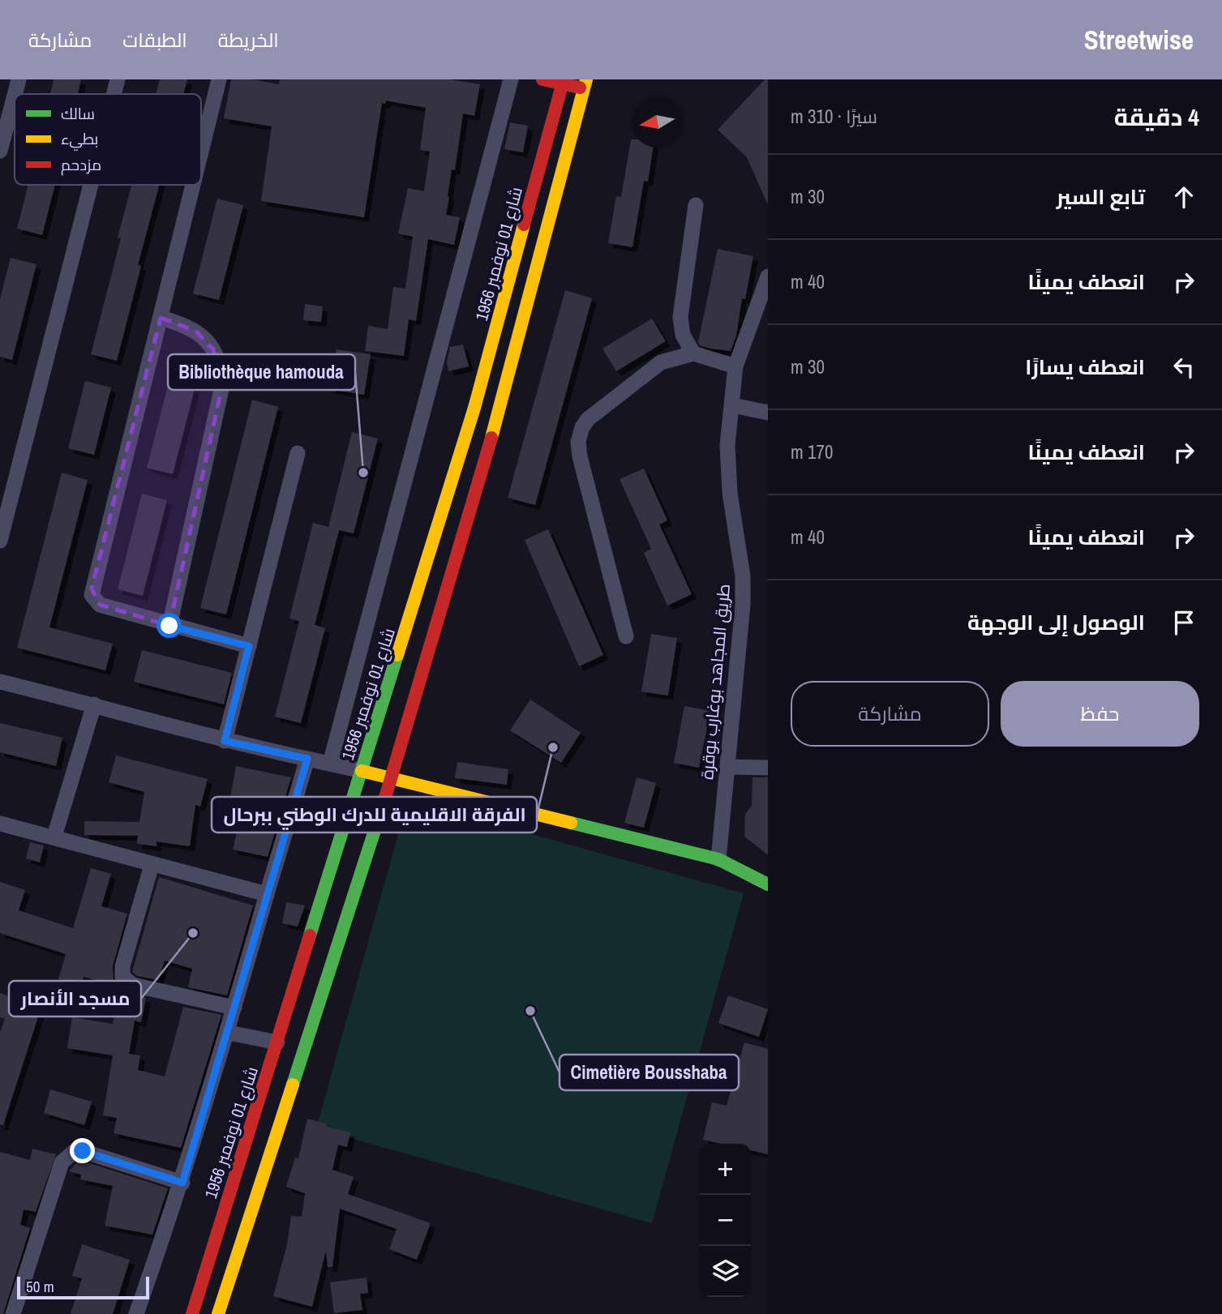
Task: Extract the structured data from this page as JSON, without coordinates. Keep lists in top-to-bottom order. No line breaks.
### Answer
{"streets":{"main road":["شارع 01 نوفمبر 1956"],"street":["طريق المجاهد بوغارب بوقرة"]},"places":["Bibliothèque hamouda","الفرقة الاقليمية للدرك الوطني ببرحال","مسجد الأنصار","Cimetière Bousshaba"],"legend":["سالك","بطيء","مزدحم"],"scale_bar":"50 m","north":"left","page":{"header":"Streetwise","nav":["الخريطة","الطبقات","مشاركة"],"heading":["4 دقيقة","سيرًا · 310 m"],"list":[["تابع السير","30 m"],["انعطف يمينًا","40 m"],["انعطف يسارًا","30 m"],["انعطف يمينًا","170 m"],["انعطف يمينًا","40 m"],"الوصول إلى الوجهة"],"buttons":["حفظ","مشاركة"],"map_buttons":["+","−"],"scale":"50 m"}}
